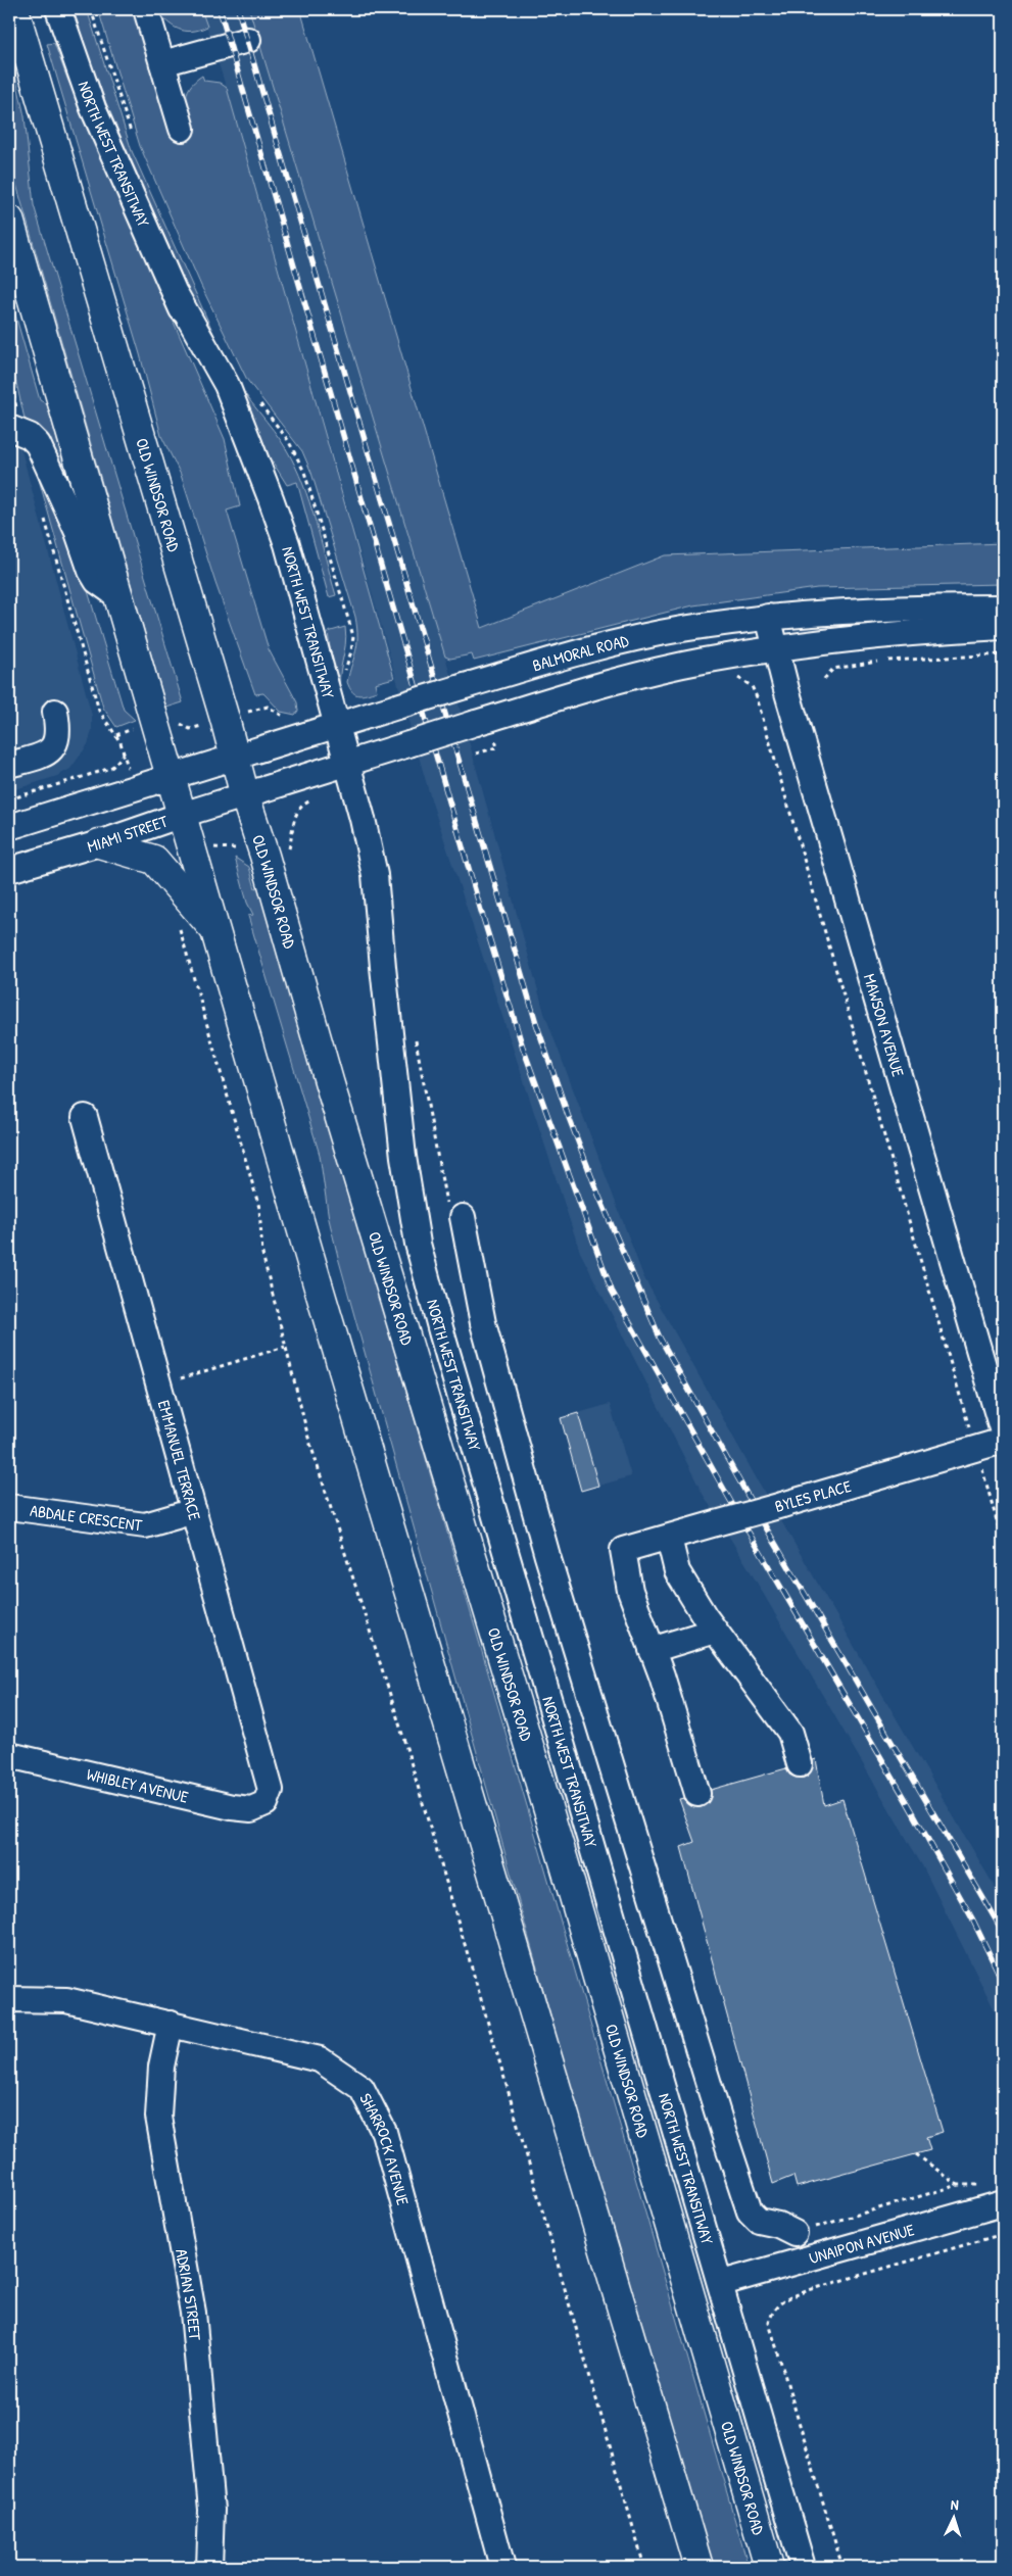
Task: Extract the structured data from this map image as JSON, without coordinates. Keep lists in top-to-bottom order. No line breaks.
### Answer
{"streets":{"highway":["OLD WINDSOR ROAD"],"street":["NORTH WEST TRANSITWAY","BALMORAL ROAD","MIAMI STREET","MAWSON AVENUE","EMMANUEL TERRACE","BYLES PLACE","ABDALE CRESCENT","WHIBLEY AVENUE","SHARROCK AVENUE","UNAIPON AVENUE","ADRIAN STREET"]},"crossings":[["NORTH WEST TRANSITWAY","BALMORAL ROAD"],["NORTH WEST TRANSITWAY","UNAIPON AVENUE"],["OLD WINDSOR ROAD","BALMORAL ROAD"],["OLD WINDSOR ROAD","MIAMI STREET"],["BALMORAL ROAD","MIAMI STREET"],["BALMORAL ROAD","MAWSON AVENUE"],["EMMANUEL TERRACE","ABDALE CRESCENT"],["EMMANUEL TERRACE","WHIBLEY AVENUE"],["SHARROCK AVENUE","ADRIAN STREET"]],"north":"top"}
